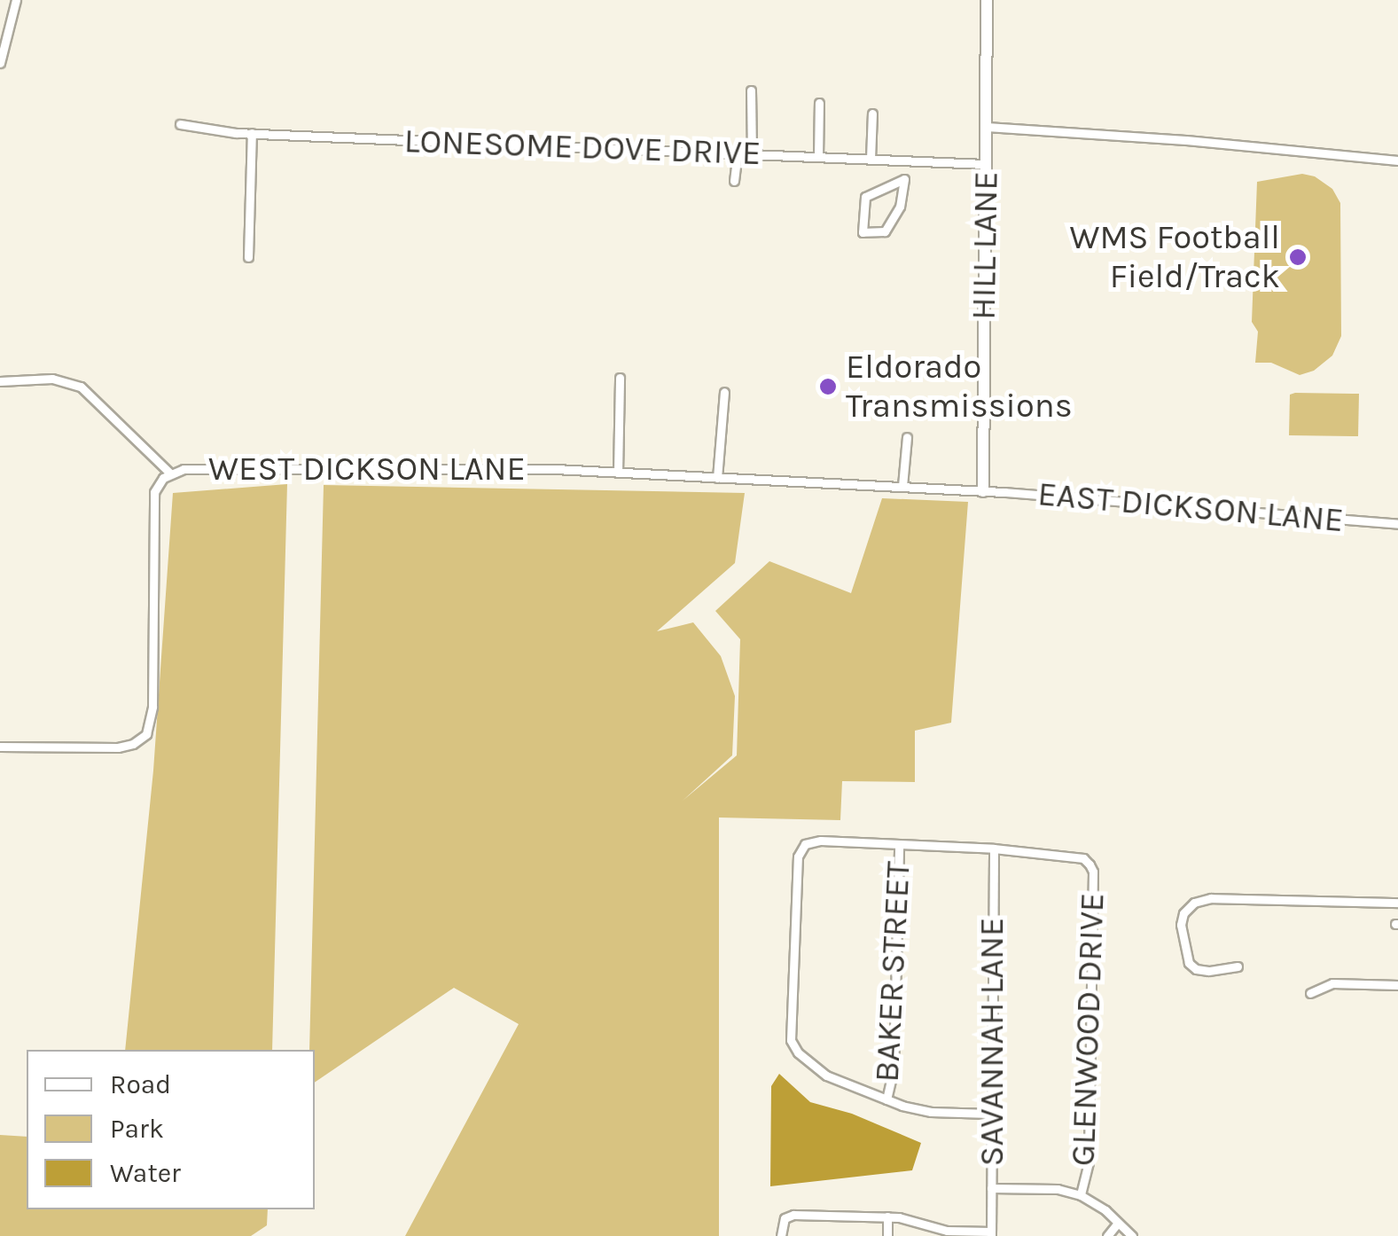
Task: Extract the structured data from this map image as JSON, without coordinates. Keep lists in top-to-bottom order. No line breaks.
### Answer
{"streets":{"street":["LONESOME DOVE DRIVE","HILL LANE","WEST DICKSON LANE","EAST DICKSON LANE","BAKER STREET","GLENWOOD DRIVE","SAVANNAH LANE"]},"crossings":[["LONESOME DOVE DRIVE","HILL LANE"],["HILL LANE","WEST DICKSON LANE"],["HILL LANE","EAST DICKSON LANE"],["WEST DICKSON LANE","EAST DICKSON LANE"],["GLENWOOD DRIVE","SAVANNAH LANE"]],"places":["WMS Football Field/Track","Eldorado Transmissions"],"legend":["Road","Park","Water"]}
